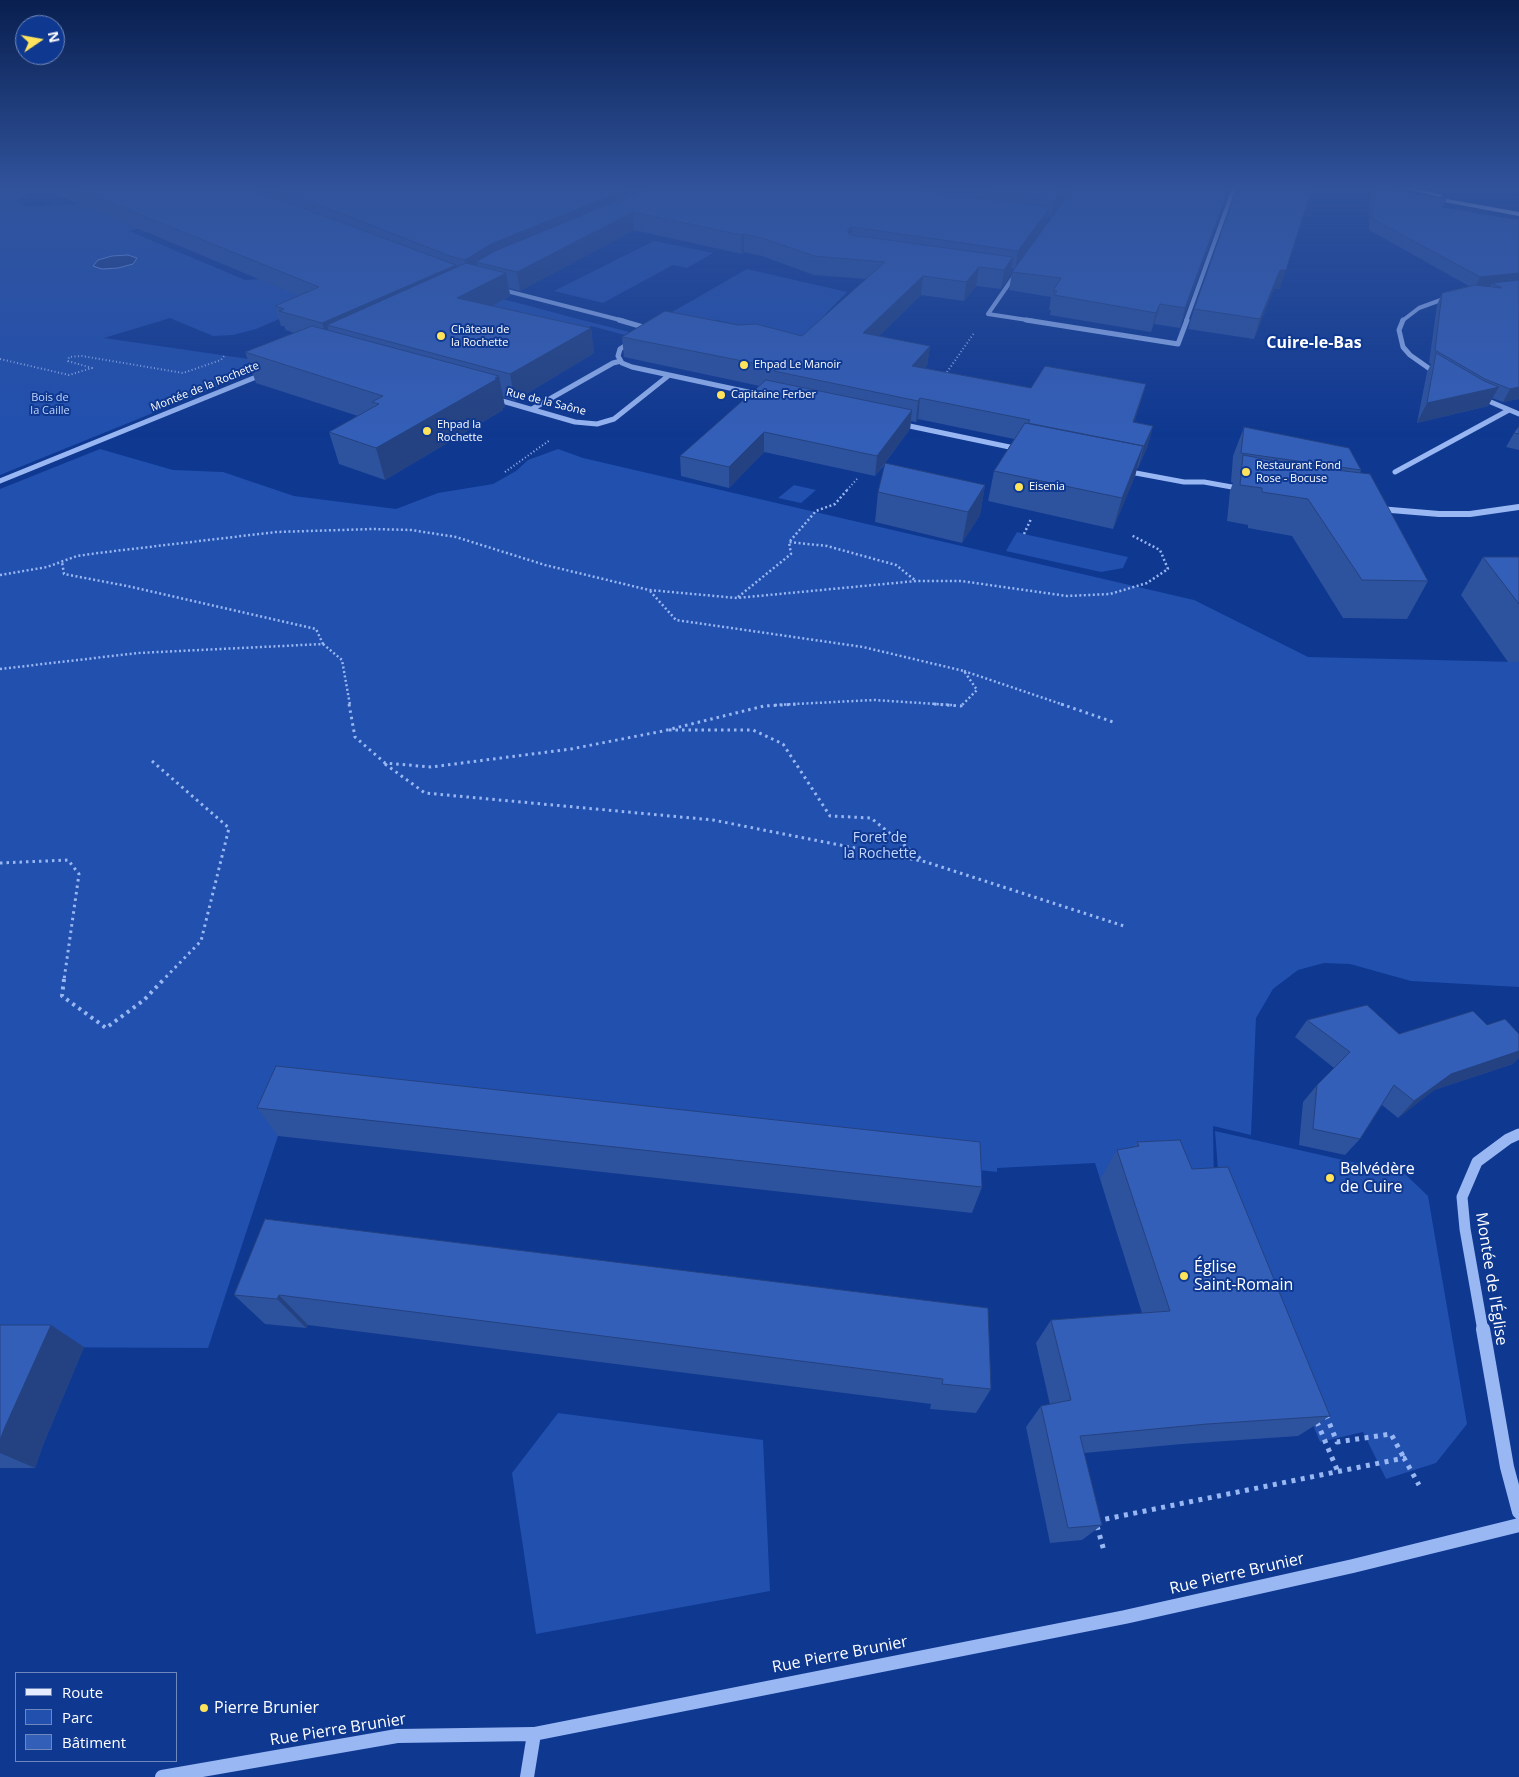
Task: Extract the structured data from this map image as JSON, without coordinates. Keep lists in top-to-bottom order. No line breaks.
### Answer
{"streets":{"street":["Montée de la Rochette","Rue de la Saône","Montée de l'Église","Rue Pierre Brunier"]},"districts":["Cuire-le-Bas"],"parks":["Bois de la Caille","Foret de la Rochette"],"places":["Château de la Rochette","Ehpad Le Manoir","Capitaine Ferber","Ehpad la Rochette","Restaurant Fond Rose - Bocuse","Eisenia","Belvédère de Cuire","Église Saint-Romain","Pierre Brunier"],"legend":["Route","Parc","Bâtiment"],"north":"right"}
